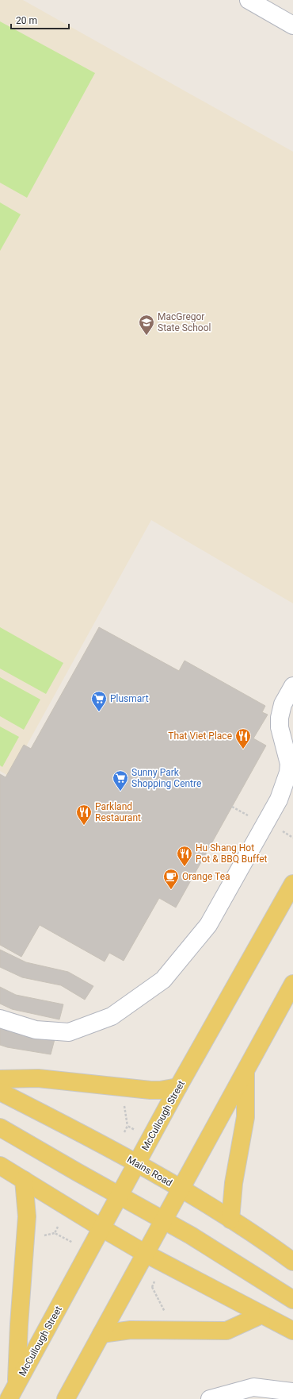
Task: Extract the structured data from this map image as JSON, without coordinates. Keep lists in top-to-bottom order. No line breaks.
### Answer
{"streets":{"main road":["McCullough Street","Mains Road"]},"crossings":[["McCullough Street","Mains Road"]],"places":{"school or university":["MacGregor State School"],"supermarket":["Plusmart","Sunny Park Shopping Centre"],"restaurant":["That Viet Place","Parkland Restaurant","Hu Shang Hot Pot & BBQ Buffet"],"cafe":["Orange Tea"]},"scale_bar":"20 m"}
